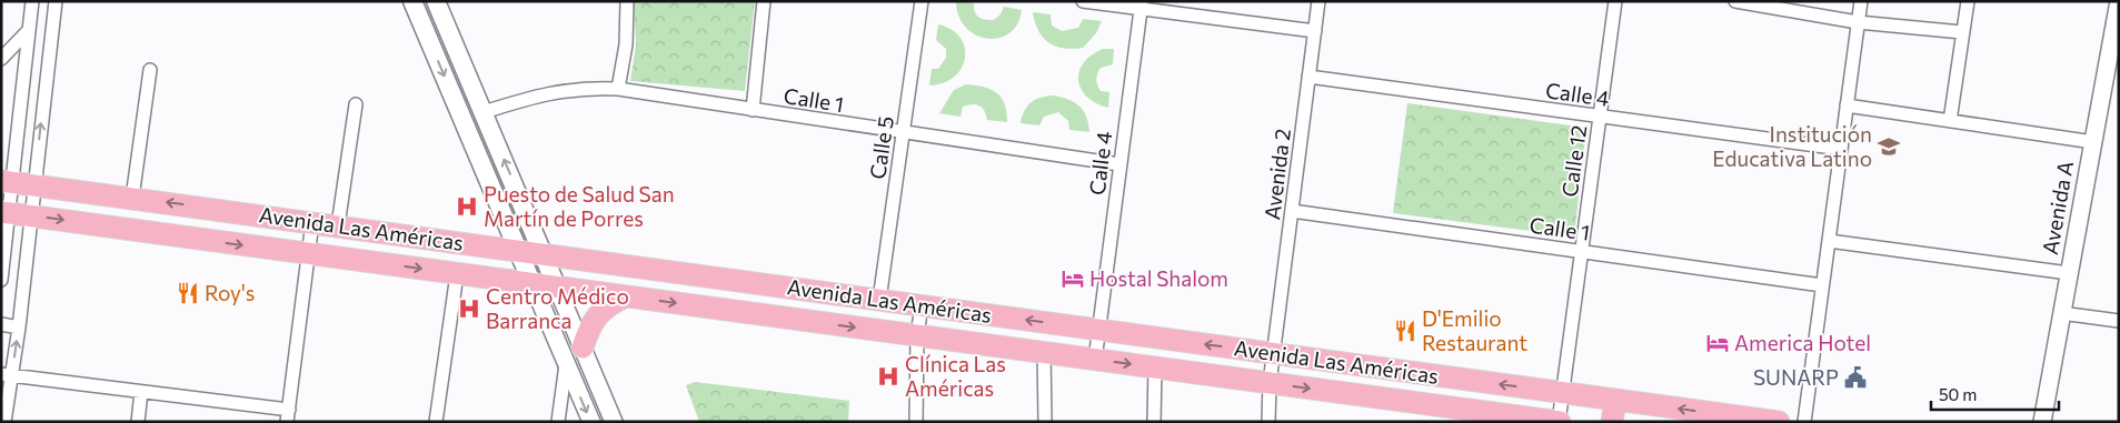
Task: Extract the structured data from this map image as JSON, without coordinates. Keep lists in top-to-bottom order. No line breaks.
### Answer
{"streets":{"main road":["Avenida Las Américas"],"street":["Calle 4","Calle 1","Calle 5","Calle 12","Avenida 2","Avenida A"]},"crossings":[["Calle 4","Calle 1"],["Calle 4","Calle 12"],["Calle 4","Avenida 2"],["Calle 4","Avenida Las Américas"],["Calle 1","Calle 5"],["Calle 1","Calle 12"],["Calle 1","Avenida 2"],["Calle 5","Avenida Las Américas"],["Calle 12","Avenida Las Américas"],["Avenida 2","Avenida Las Américas"]],"places":{"school or university":["Institución Educativa Latino"],"hospital":["Puesto de Salud San Martín de Porres","Centro Médico Barranca","Clínica Las Américas"],"hotel":["Hostal Shalom","America Hotel"],"restaurant":["Roy's","D'Emilio Restaurant"],"public building":["SUNARP"]},"scale_bar":"50 m"}
